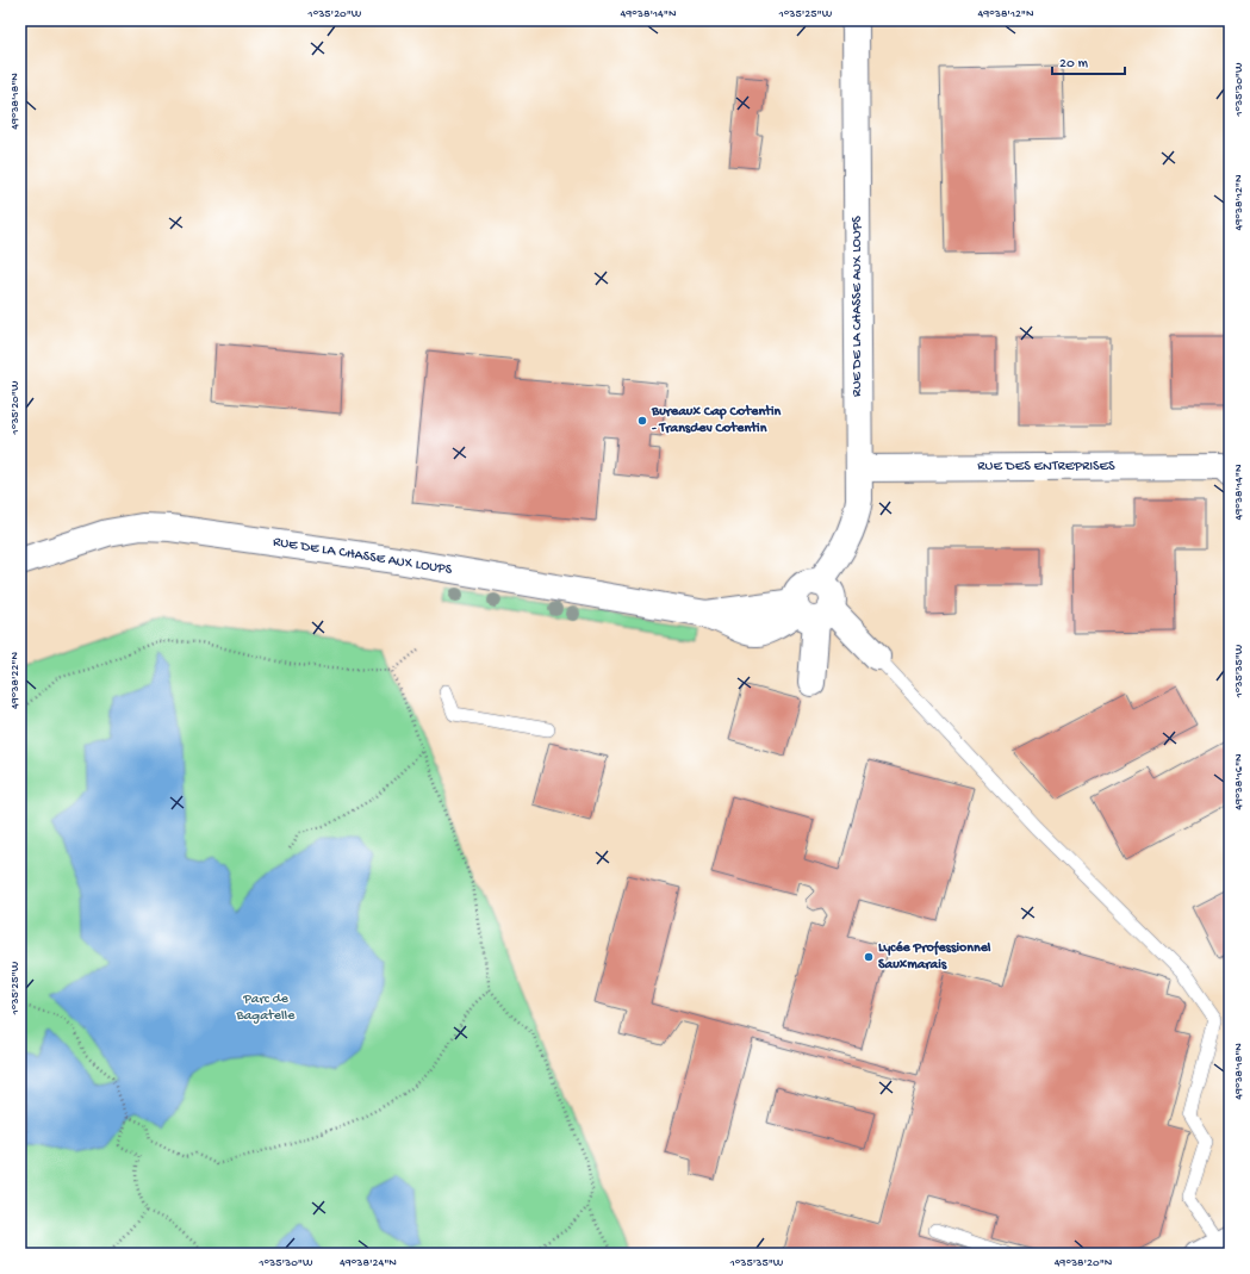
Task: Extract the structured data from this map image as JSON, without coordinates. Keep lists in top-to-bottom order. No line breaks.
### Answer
{"streets":{"street":["RUE DE LA CHASSE AUX LOUPS","RUE DES ENTREPRISES"]},"crossings":[["RUE DE LA CHASSE AUX LOUPS","RUE DES ENTREPRISES"]],"parks":["Parc de Bagatelle"],"places":["Bureaux Cap Cotentin - Transdev Cotentin","Lycée Professionnel Sauxmarais"],"scale_bar":"20 m","coordinates":["1°35'20\"W","49°38'14\"N","1°35'25\"W","49°38'12\"N","1°35'30\"W","49°38'18\"N","1°35'35\"W","49°38'22\"N","49°38'16\"N","49°38'24\"N","49°38'20\"N"]}
